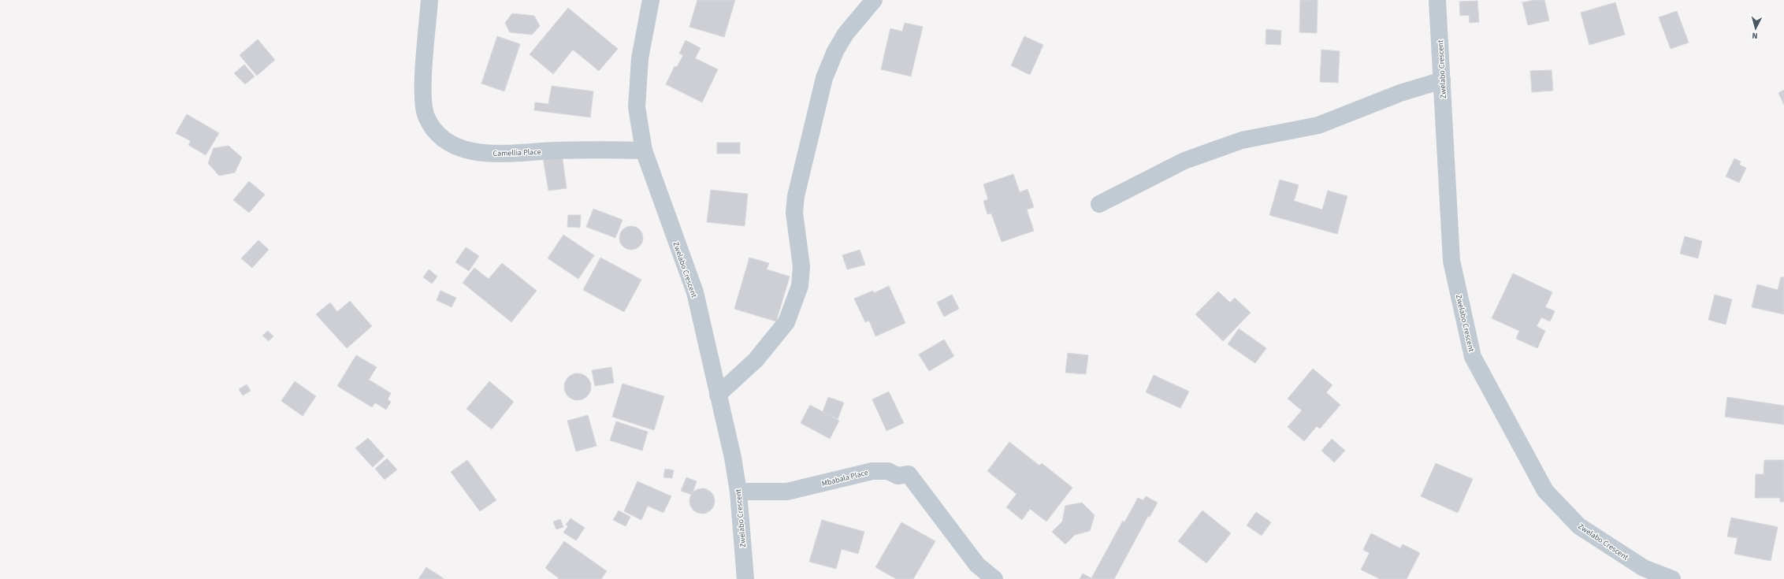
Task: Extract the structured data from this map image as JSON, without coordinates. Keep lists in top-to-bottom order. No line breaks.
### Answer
{"streets":{"street":["Zwelabo Crescent","Camellia Place","Mbabala Place"]},"crossings":[["Zwelabo Crescent","Camellia Place"],["Zwelabo Crescent","Mbabala Place"]],"north":"bottom"}
